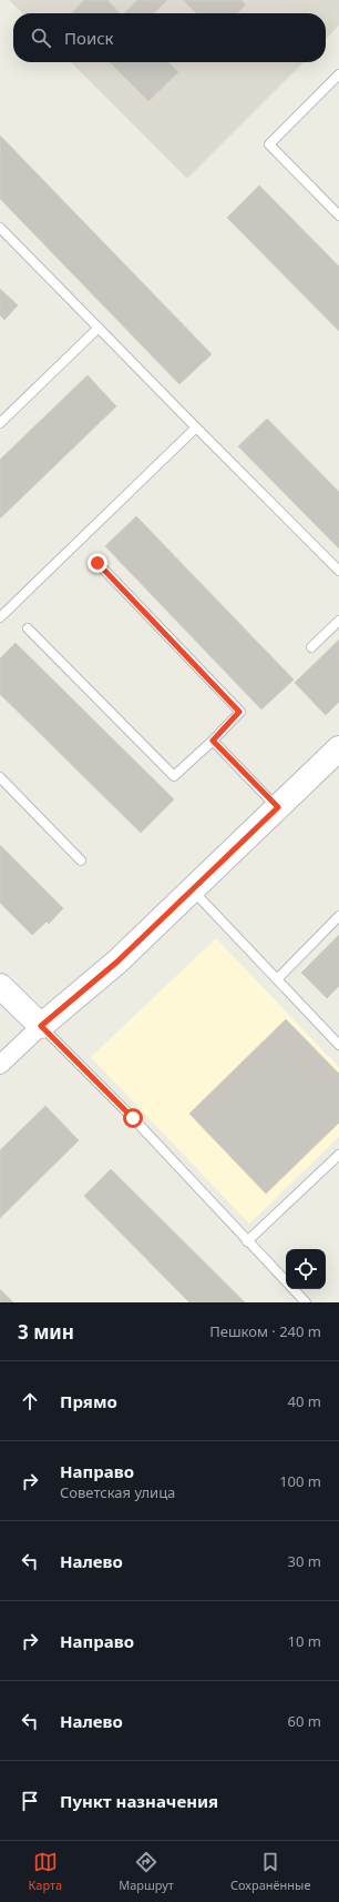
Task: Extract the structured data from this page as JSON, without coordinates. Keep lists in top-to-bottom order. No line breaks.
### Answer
{"page":{"search":"Поиск","heading":["3 мин","Пешком · 240 m"],"list":[["Прямо","40 m"],["Направо","Советская улица","100 m"],["Налево","30 m"],["Направо","10 m"],["Налево","60 m"],"Пункт назначения"],"nav":["Карта","Маршрут","Сохранённые"]}}
